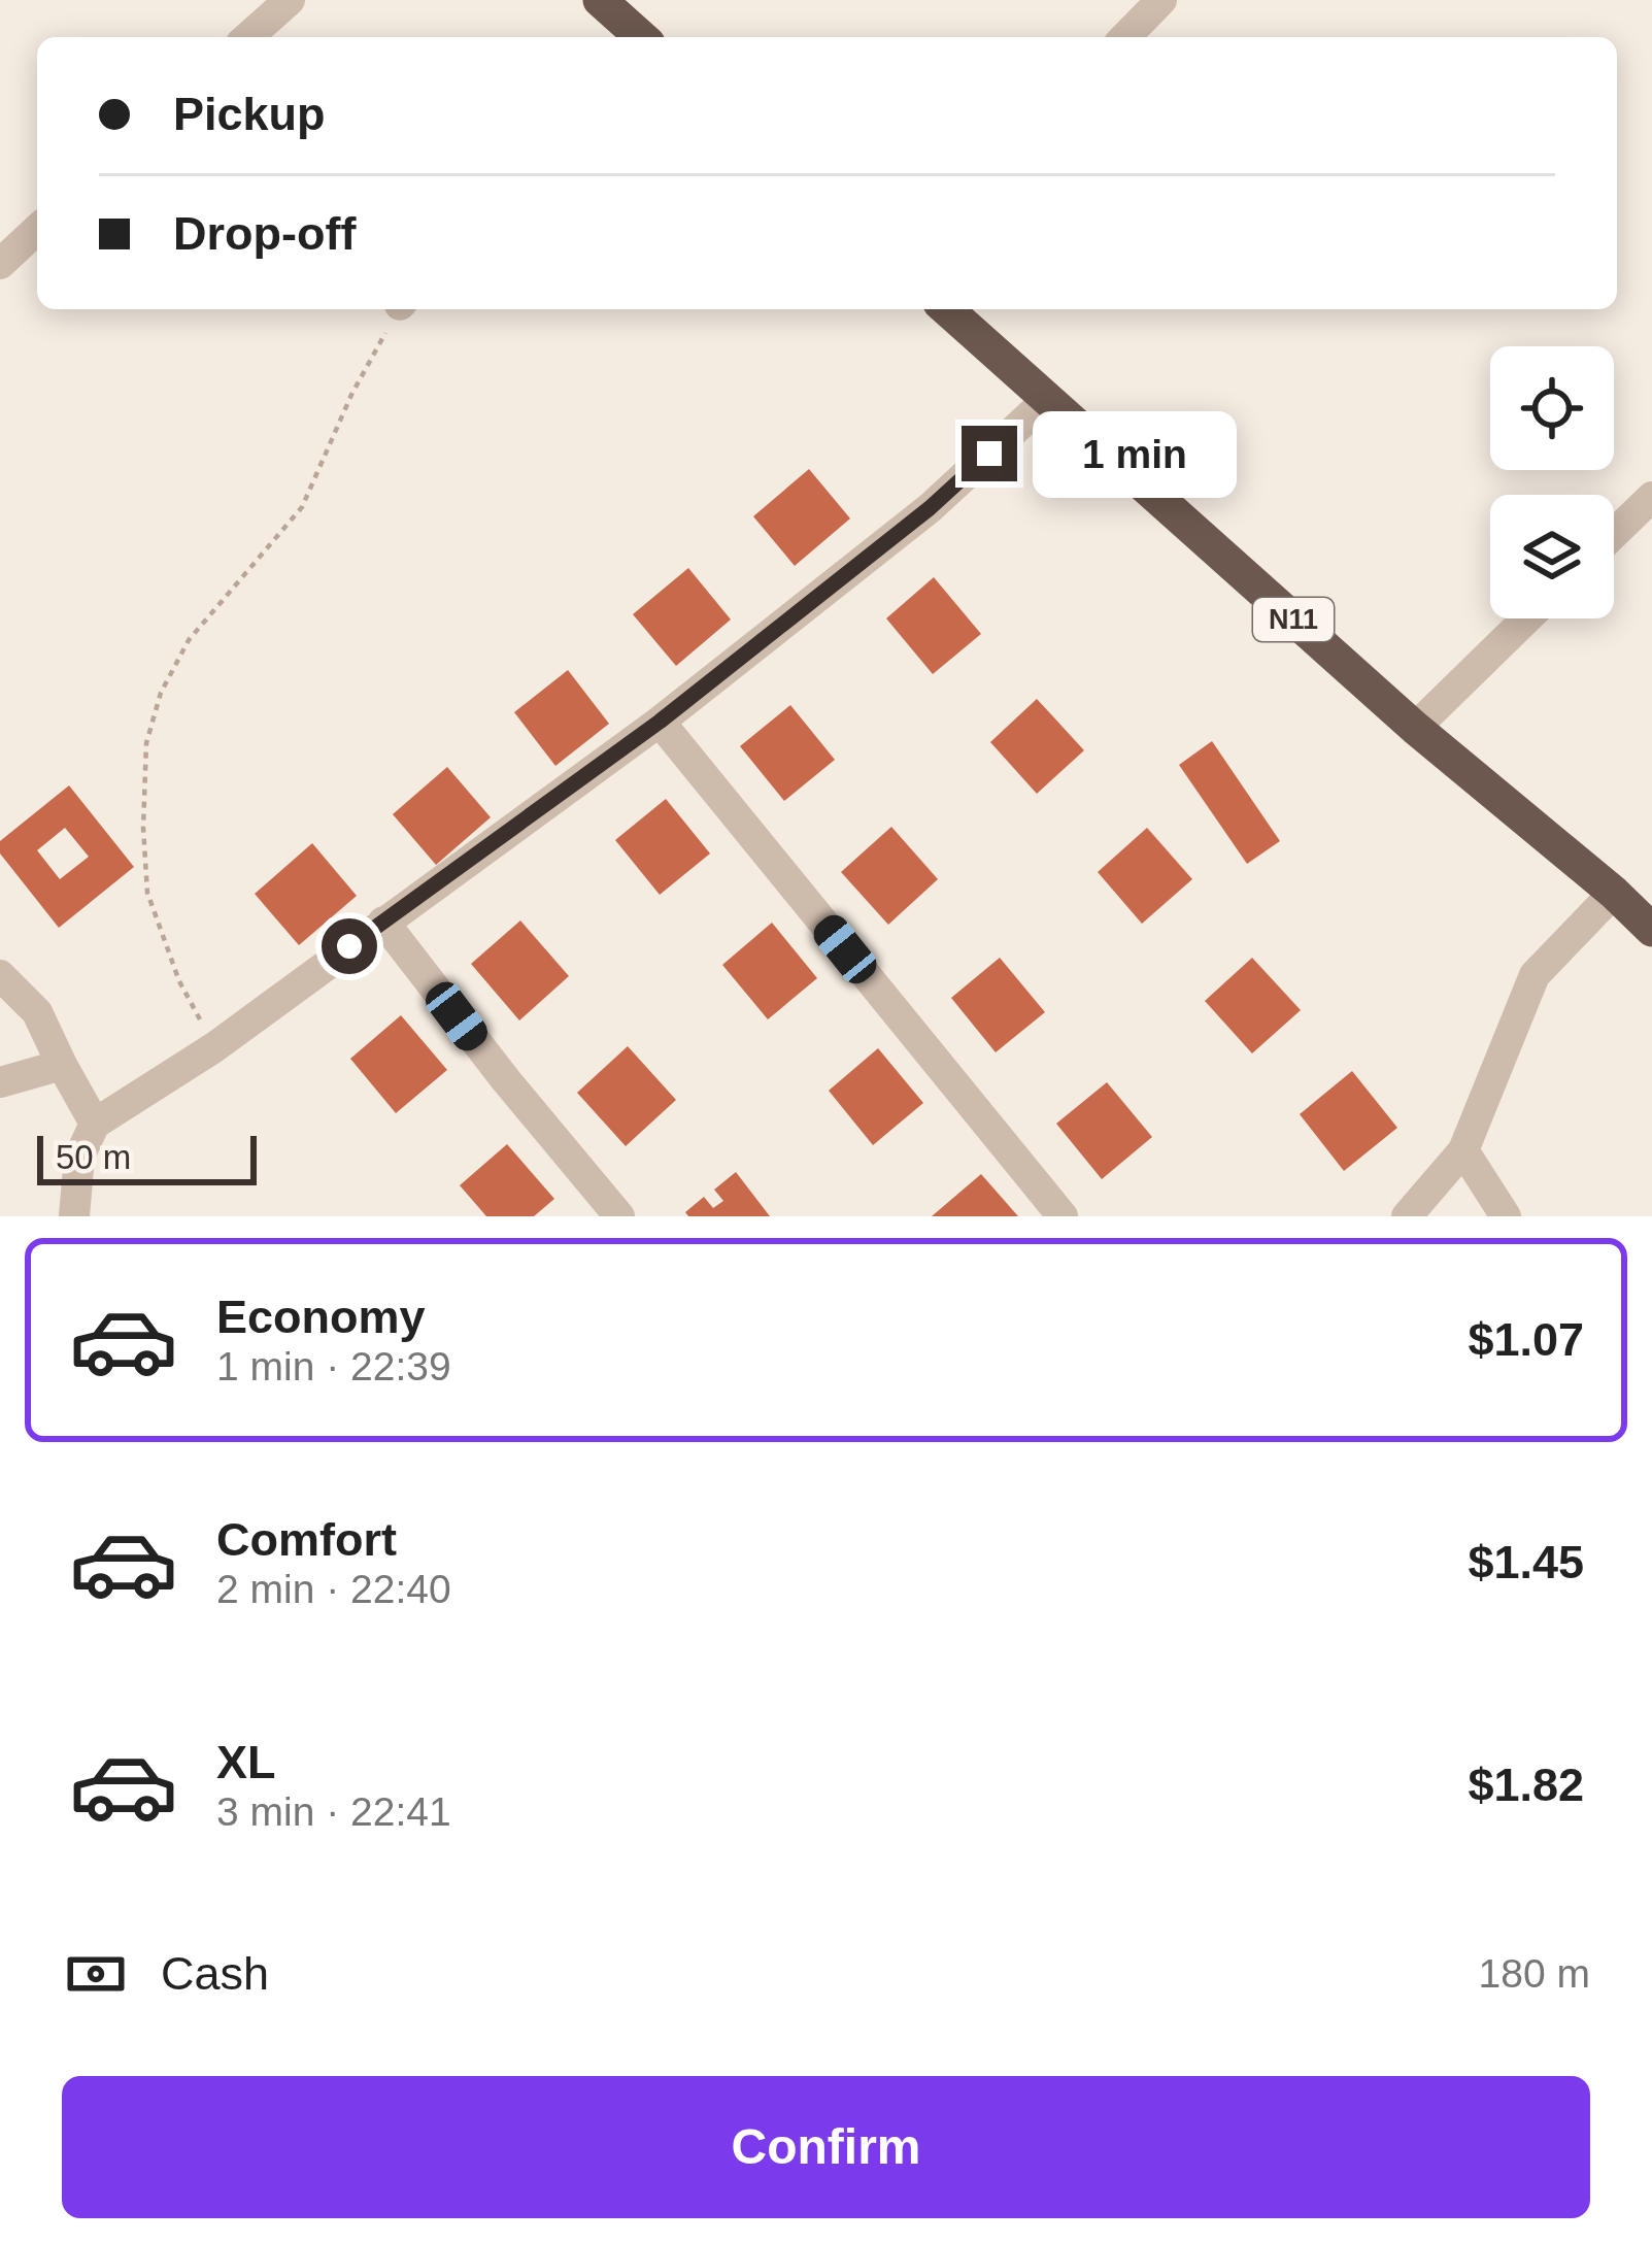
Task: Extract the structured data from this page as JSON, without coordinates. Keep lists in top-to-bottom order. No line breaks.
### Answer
{"streets":{"highway":["N11"]},"scale_bar":"50 m","page":{"banner":["Pickup","Drop-off"],"bubble":"1 min","scale":"50 m","list":[{"name":"Economy","note":"1 min · 22:39","value":"$1.07"},{"name":"Comfort","note":"2 min · 22:40","value":"$1.45"},{"name":"XL","note":"3 min · 22:41","value":"$1.82"}],"pay":["Cash","180 m"],"buttons":"Confirm"}}
